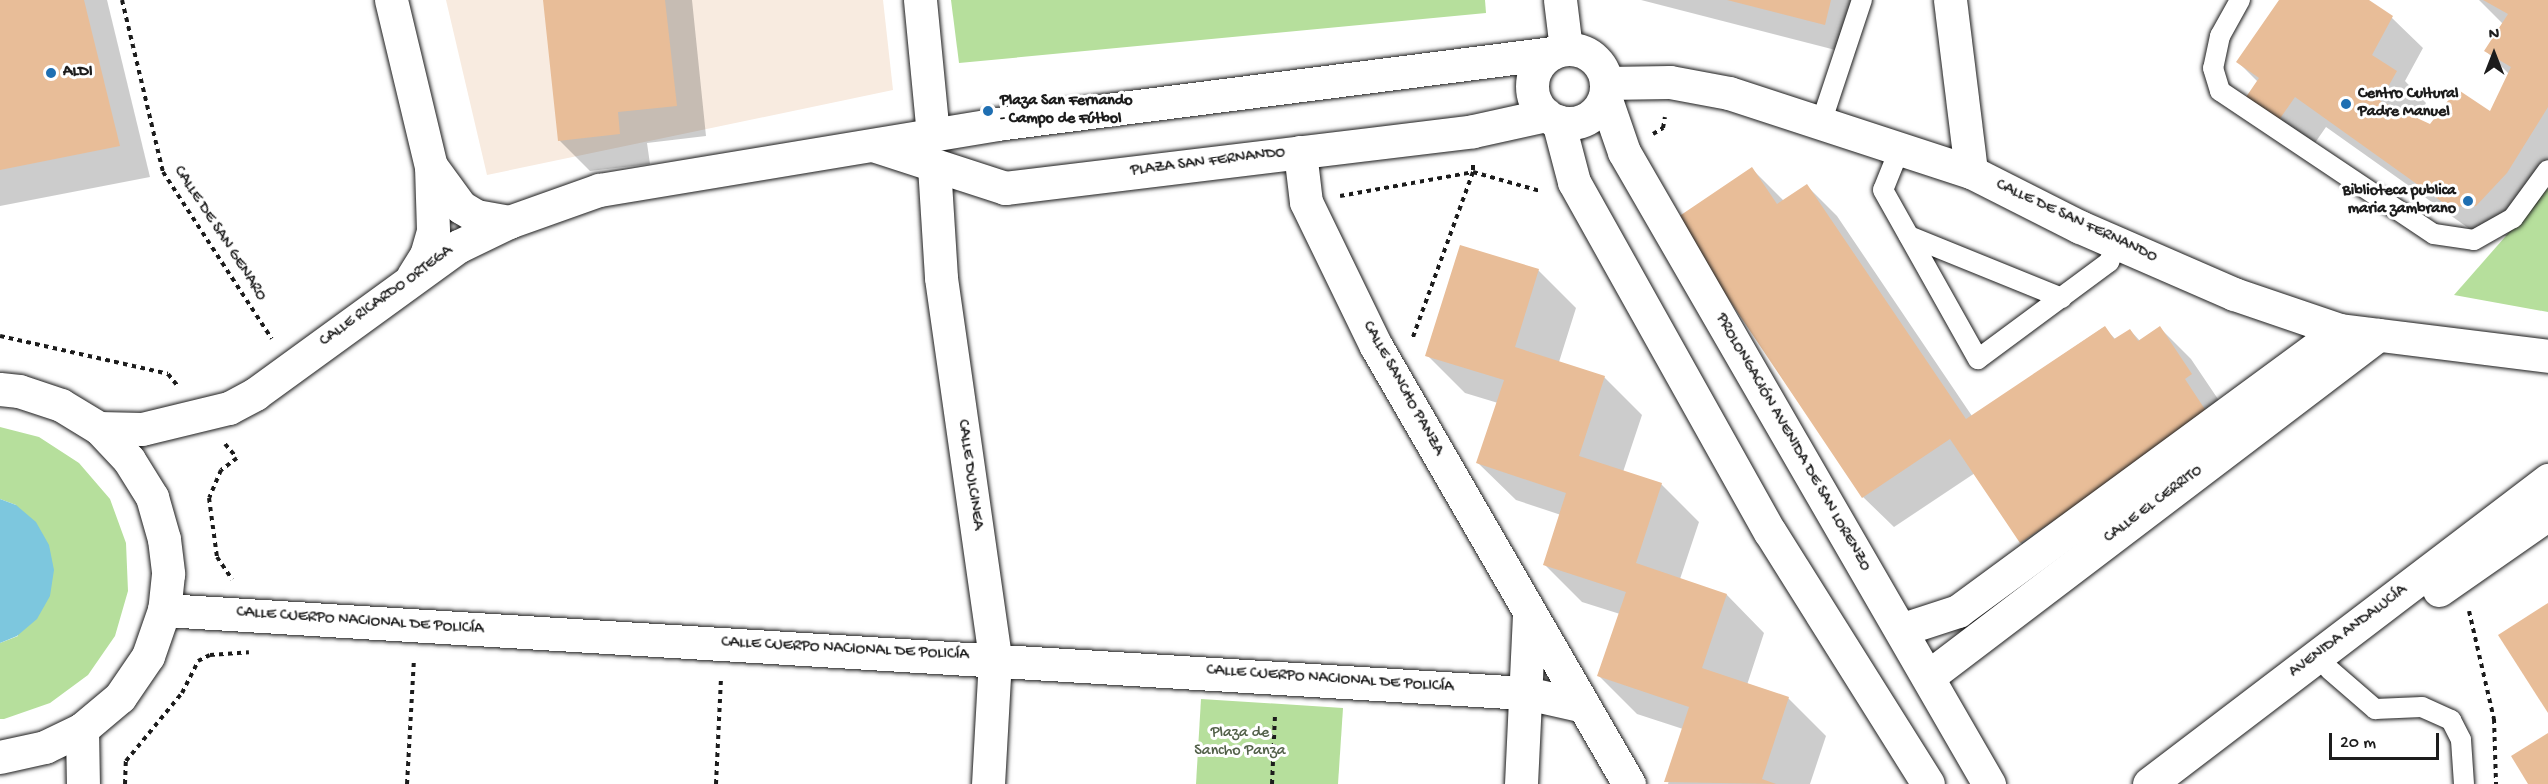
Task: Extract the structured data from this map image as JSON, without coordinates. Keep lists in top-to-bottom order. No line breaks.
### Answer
{"streets":{"street":["PLAZA SAN FERNANDO","CALLE DE SAN FERNANDO","CALLE RICARDO ORTEGA","CALLE SANCHO PANZA","PROLONGACIÓN AVENIDA DE SAN LORENZO","CALLE DULCINEA","CALLE EL CERRITO","CALLE CUERPO NACIONAL DE POLICÍA","AVENIDA ANDALUCÍA"],"path":["CALLE DE SAN GENARO"]},"crossings":[["PLAZA SAN FERNANDO","CALLE DE SAN FERNANDO"],["PLAZA SAN FERNANDO","CALLE RICARDO ORTEGA"],["PLAZA SAN FERNANDO","CALLE SANCHO PANZA"],["PLAZA SAN FERNANDO","PROLONGACIÓN AVENIDA DE SAN LORENZO"],["PLAZA SAN FERNANDO","CALLE DULCINEA"],["CALLE DE SAN FERNANDO","PROLONGACIÓN AVENIDA DE SAN LORENZO"],["CALLE DE SAN FERNANDO","CALLE EL CERRITO"],["CALLE DE SAN GENARO","CALLE RICARDO ORTEGA"],["CALLE SANCHO PANZA","CALLE CUERPO NACIONAL DE POLICÍA"],["PROLONGACIÓN AVENIDA DE SAN LORENZO","CALLE EL CERRITO"],["CALLE DULCINEA","CALLE CUERPO NACIONAL DE POLICÍA"]],"parks":["Plaza de Sancho Panza"],"places":["ALDI","Centro Cultural Padre Manuel","Plaza San Fernando - Campo de Fútbol","Biblioteca publica maria zambrano"],"scale_bar":"20 m","north":"top"}
